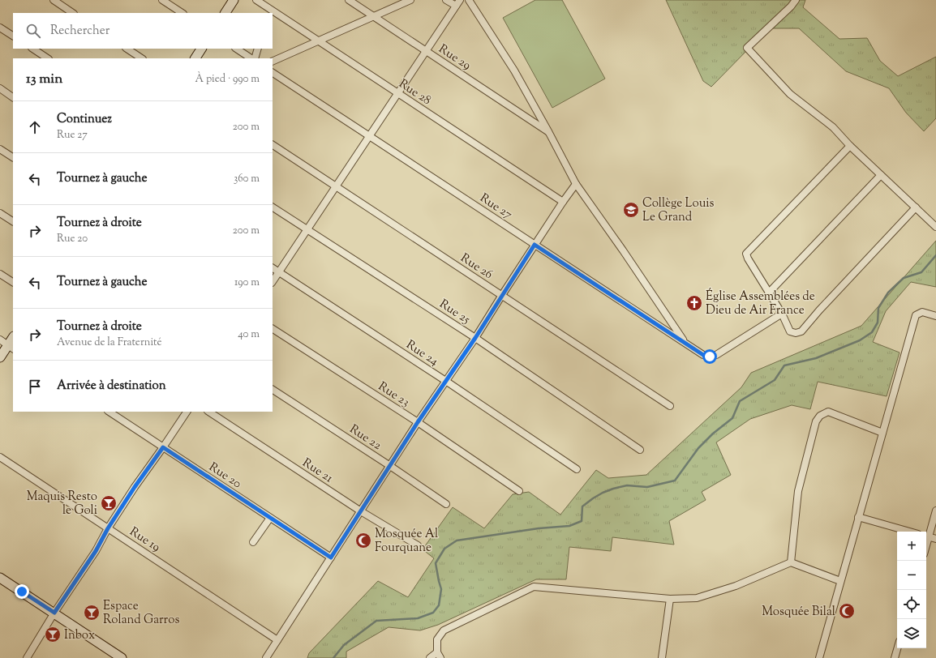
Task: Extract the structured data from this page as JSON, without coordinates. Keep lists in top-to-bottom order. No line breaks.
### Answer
{"streets":{"street":["Rue 29","Rue 28","Rue 27","Rue 26","Rue 25","Rue 24","Rue 23","Rue 22","Rue 21","Rue 20","Rue 19"]},"places":{"school or university":["Collège Louis Le Grand"],"church":["Église Assemblées de Dieu de Air France"],"bar":["Maquis Resto le Goli","Espace Roland Garros","Inbox"],"mosque":["Mosquée Al Fourquane","Mosquée Bilal"]},"page":{"search":"Rechercher","heading":["13 min","À pied · 990 m"],"list":[["Continuez","Rue 27","200 m"],["Tournez à gauche","360 m"],["Tournez à droite","Rue 20","200 m"],["Tournez à gauche","190 m"],["Tournez à droite","Avenue de la Fraternité","40 m"],"Arrivée à destination"],"map_buttons":["+","−"]}}
